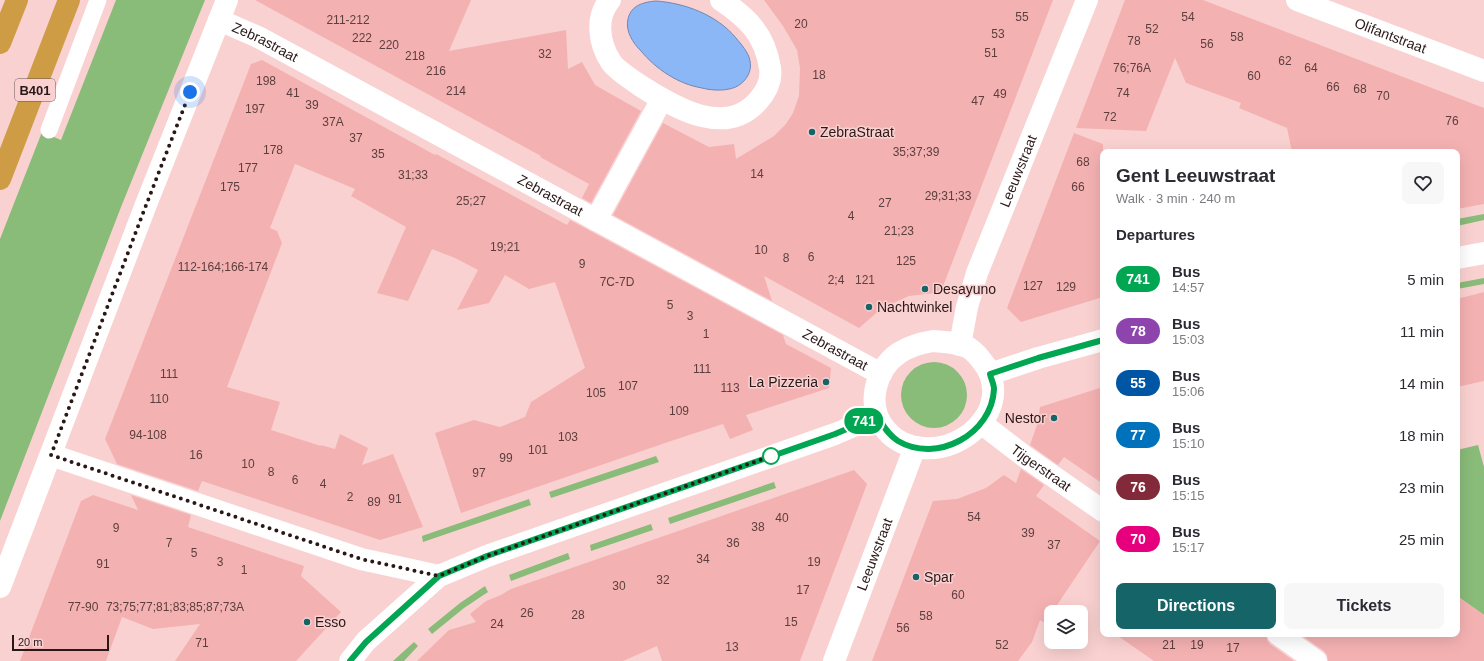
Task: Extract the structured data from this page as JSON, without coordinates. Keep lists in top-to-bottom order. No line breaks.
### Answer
{"streets":{"highway":["B401"],"street":["Olifantstraat","Zebrastraat","Leeuwstraat","Tijgerstraat"]},"crossings":[["Zebrastraat","Leeuwstraat"],["Zebrastraat","Tijgerstraat"],["Leeuwstraat","Tijgerstraat"]],"places":["ZebraStraat","Desayuno","Nachtwinkel","La Pizzeria","Nestor","Spar","Esso"],"lines":["bus line 741"],"house_numbers":["55","54","211-212","20","52","53","58","222","78","56","220","51","32","218","62","76;76A","64","216","18","60","198","66","68","214","41","74","49","70","47","39","197","72","76","37A","37","178","35;37;39","35","68","177","14","31;33","175","66","29;31;33","25;27","27","4","21;23","19;21","10","6","8","125","9","112-164;166-174","2;4","121","7C-7D","127","129","5","3","1","111","111","107","113","105","110","109","94-108","103","101","16","99","10","8","97","6","4","2","91","89","54","40","38","9","39","7","36","37","5","34","3","19","91","1","32","30","17","60","77-90","73;75;77;81;83;85;87;73A","26","28","58","15","24","56","71","52","21","19","13","17"],"scale_bar":"20 m","page":{"on_map":"741","heading":[["Gent Leeuwstraat","Walk · 3 min · 240 m"],"Departures"],"list":[{"mark":"741","name":"Bus","note":"14:57","value":"5 min"},{"mark":"78","name":"Bus","note":"15:03","value":"11 min"},{"mark":"55","name":"Bus","note":"15:06","value":"14 min"},{"mark":"77","name":"Bus","note":"15:10","value":"18 min"},{"mark":"76","name":"Bus","note":"15:15","value":"23 min"},{"mark":"70","name":"Bus","note":"15:17","value":"25 min"}],"buttons":["Directions","Tickets"],"scale":"20 m"}}
